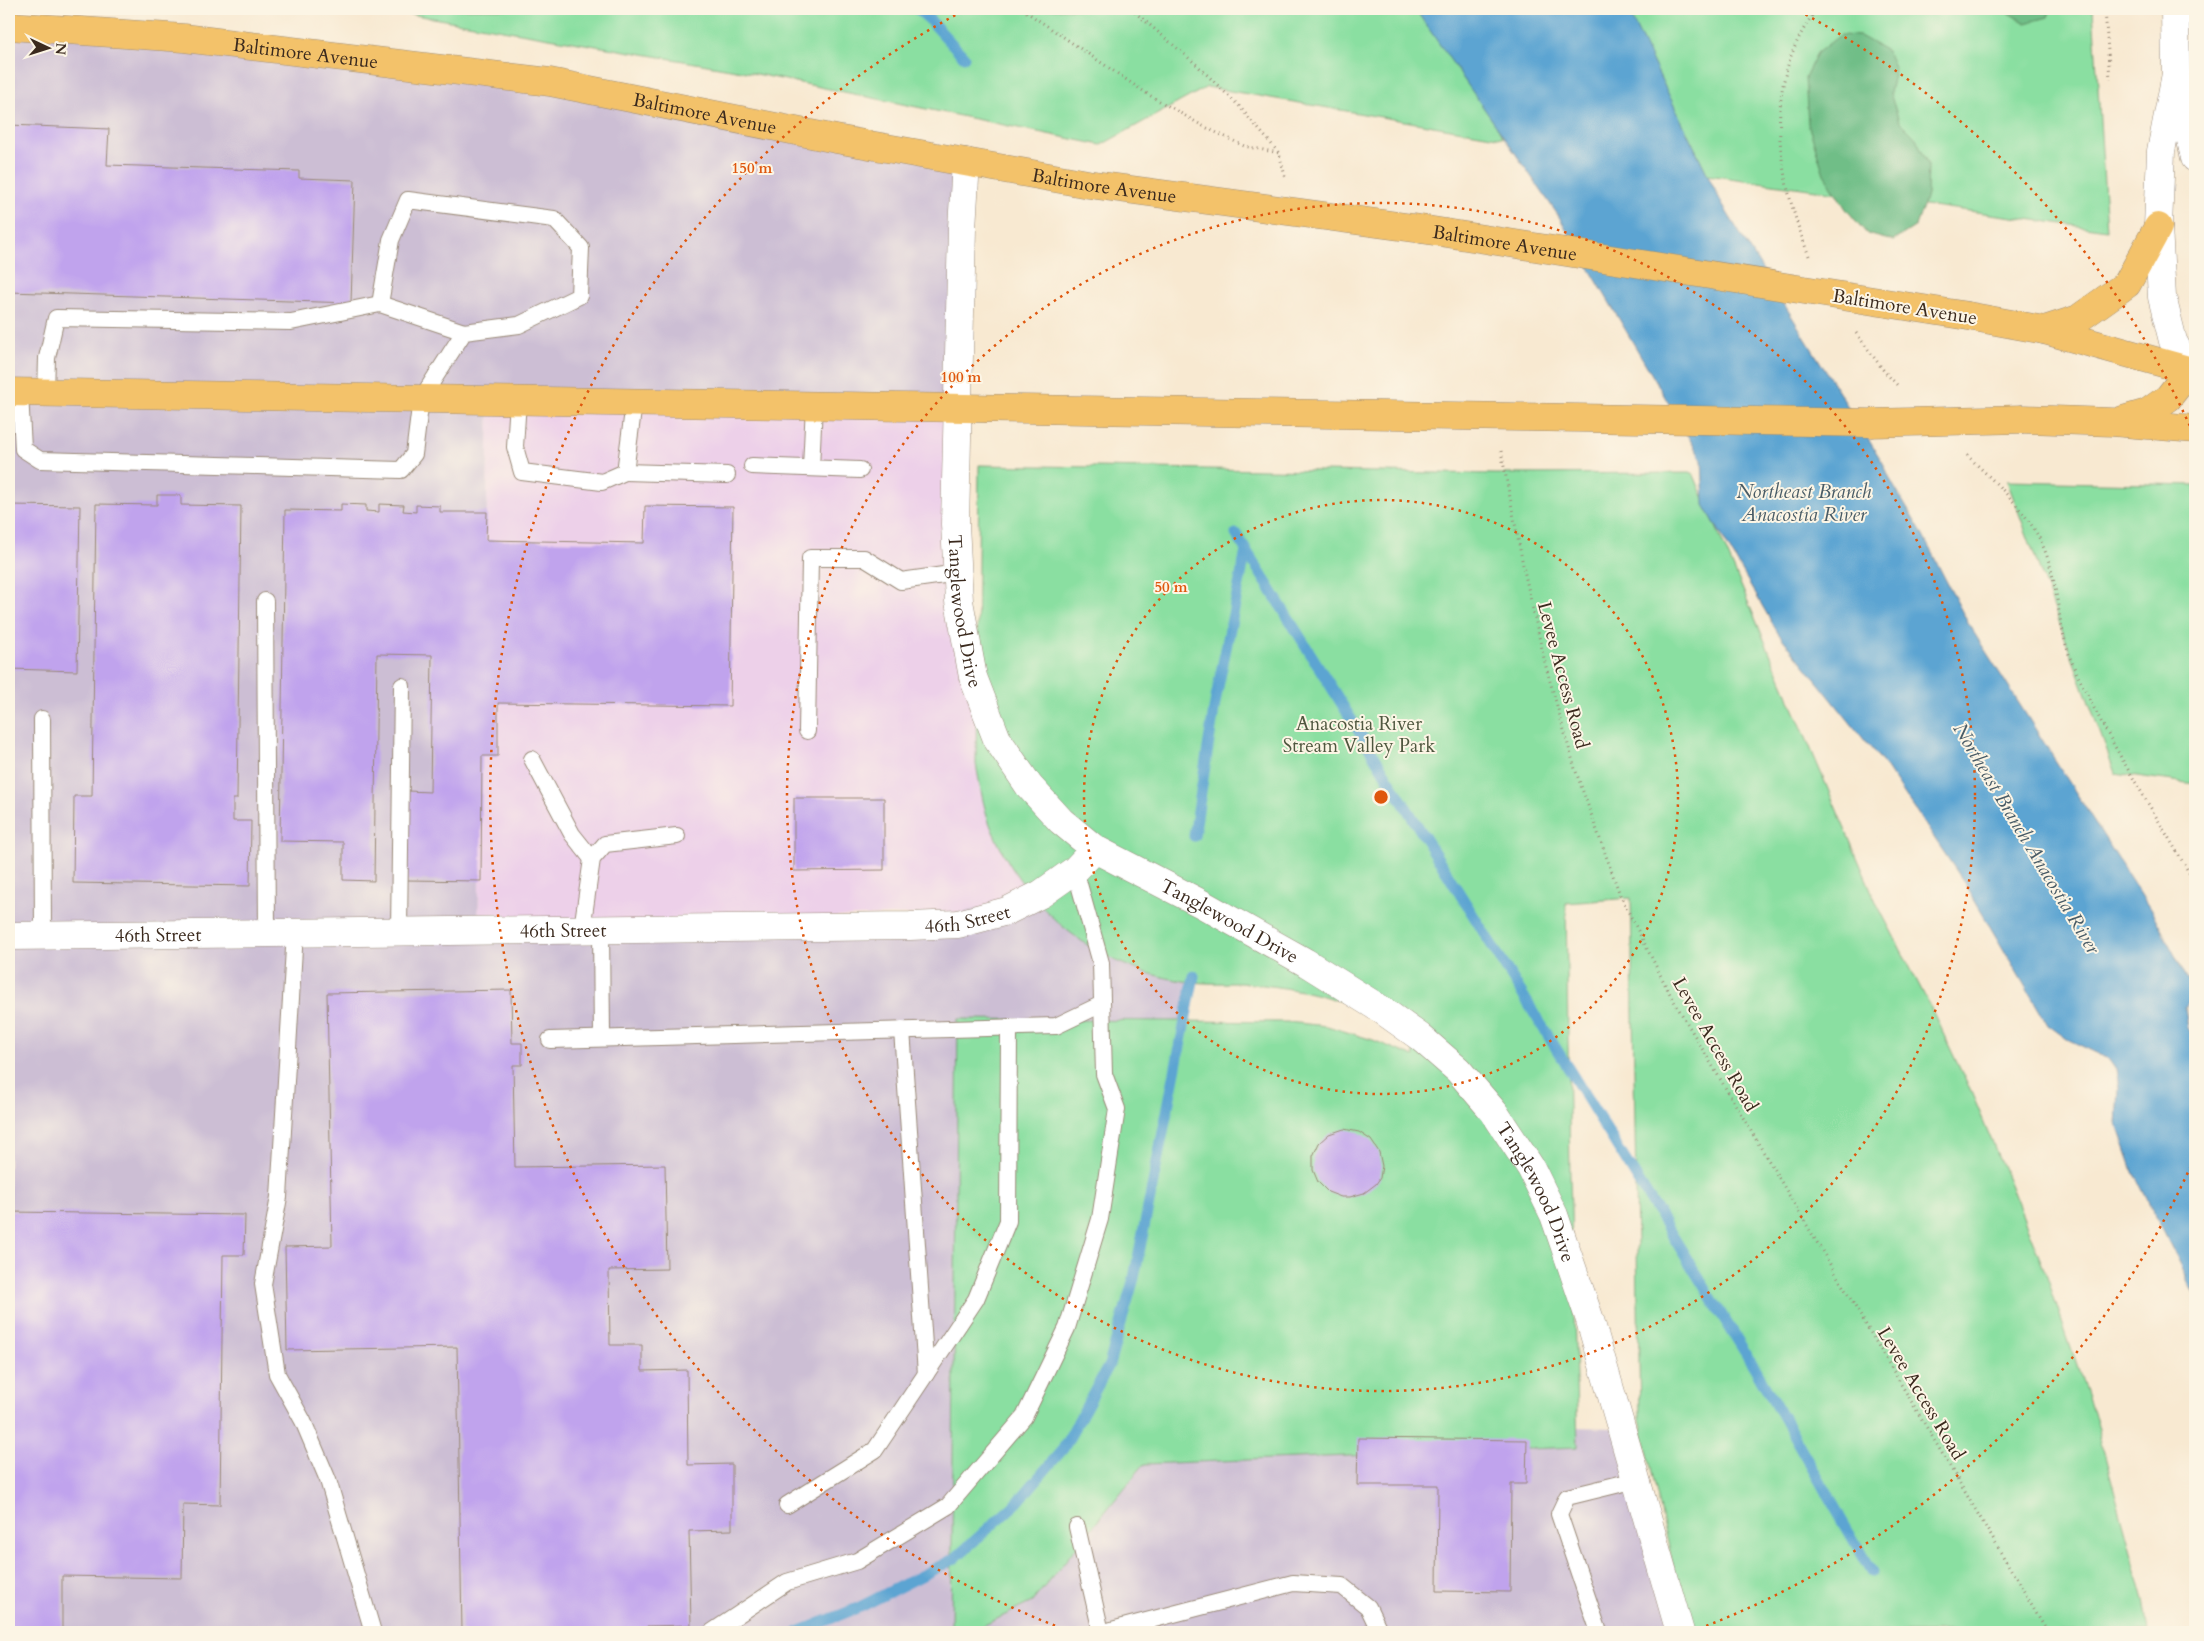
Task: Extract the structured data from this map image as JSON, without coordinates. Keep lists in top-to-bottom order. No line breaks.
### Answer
{"streets":{"main road":["Baltimore Avenue"],"street":["Tanglewood Drive","46th Street"],"path":["Levee Access Road"]},"crossings":[["Baltimore Avenue","Tanglewood Drive"],["Tanglewood Drive","46th Street"]],"water":["Northeast Branch Anacostia River"],"parks":["Anacostia River Stream Valley Park"],"north":"right","rings":["150 m","100 m","50 m"]}
